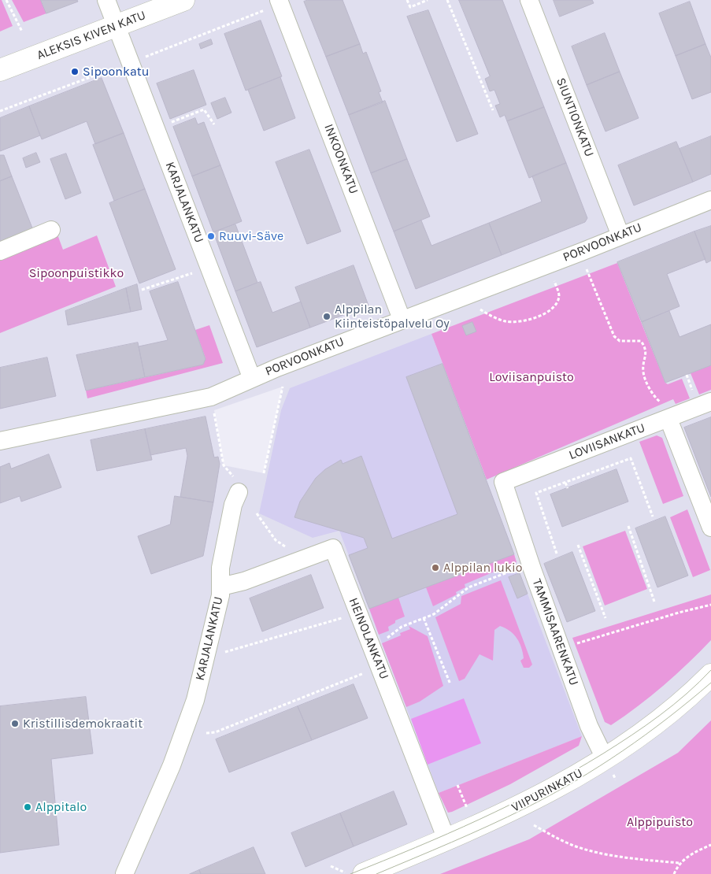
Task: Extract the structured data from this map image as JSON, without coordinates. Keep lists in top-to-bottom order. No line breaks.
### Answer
{"streets":{"street":["ALEKSIS KIVEN KATU","SIUNTIONKATU","INKOONKATU","KARJALANKATU","PORVOONKATU","LOVIISANKATU","TAMMISAARENKATU","HEINOLANKATU","VIIPURINKATU"]},"crossings":[["ALEKSIS KIVEN KATU","KARJALANKATU"],["SIUNTIONKATU","PORVOONKATU"],["INKOONKATU","PORVOONKATU"],["KARJALANKATU","PORVOONKATU"],["KARJALANKATU","HEINOLANKATU"],["LOVIISANKATU","TAMMISAARENKATU"],["TAMMISAARENKATU","VIIPURINKATU"],["HEINOLANKATU","VIIPURINKATU"]],"parks":["Sipoonpuistikko","Loviisanpuisto","Alppipuisto"],"places":["Sipoonkatu","Ruuvi-Säve","Alppilan Kiinteistöpalvelu Oy","Alppilan lukio","Kristillisdemokraatit","Alppitalo"]}
